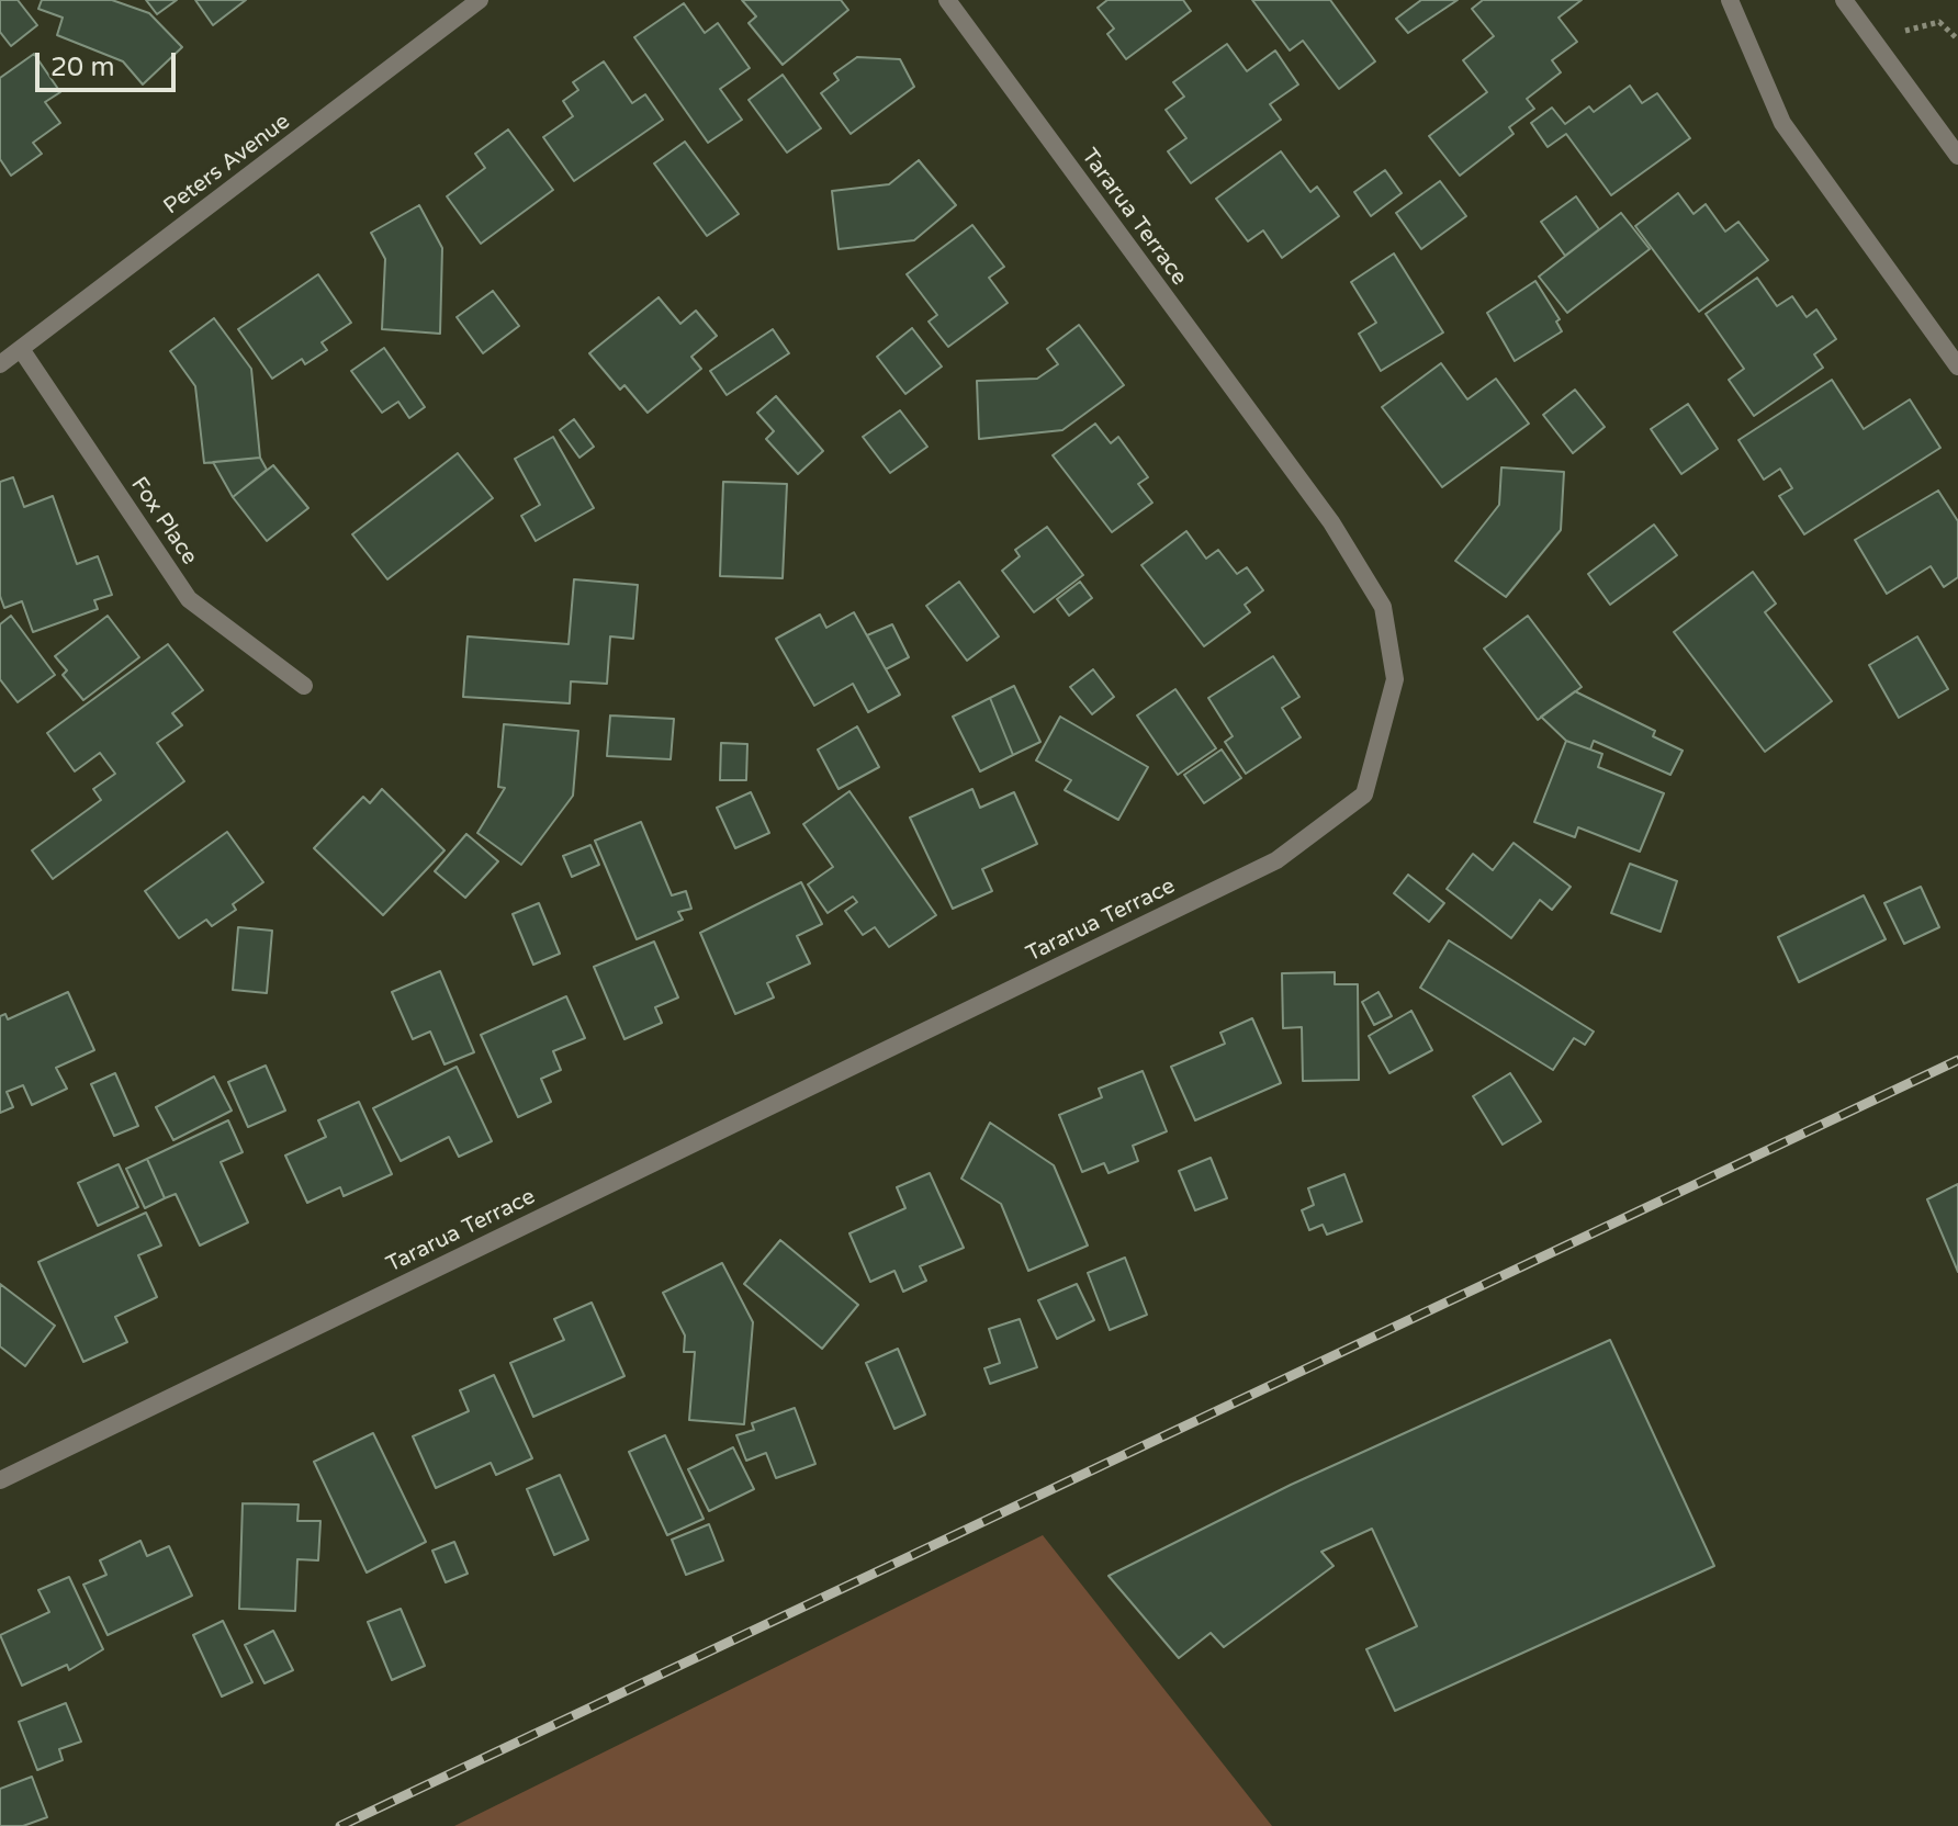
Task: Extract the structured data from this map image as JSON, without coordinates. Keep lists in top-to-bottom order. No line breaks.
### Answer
{"streets":{"street":["Peters Avenue","Tararua Terrace","Fox Place"]},"crossings":[["Peters Avenue","Fox Place"]],"scale_bar":"20 m"}
